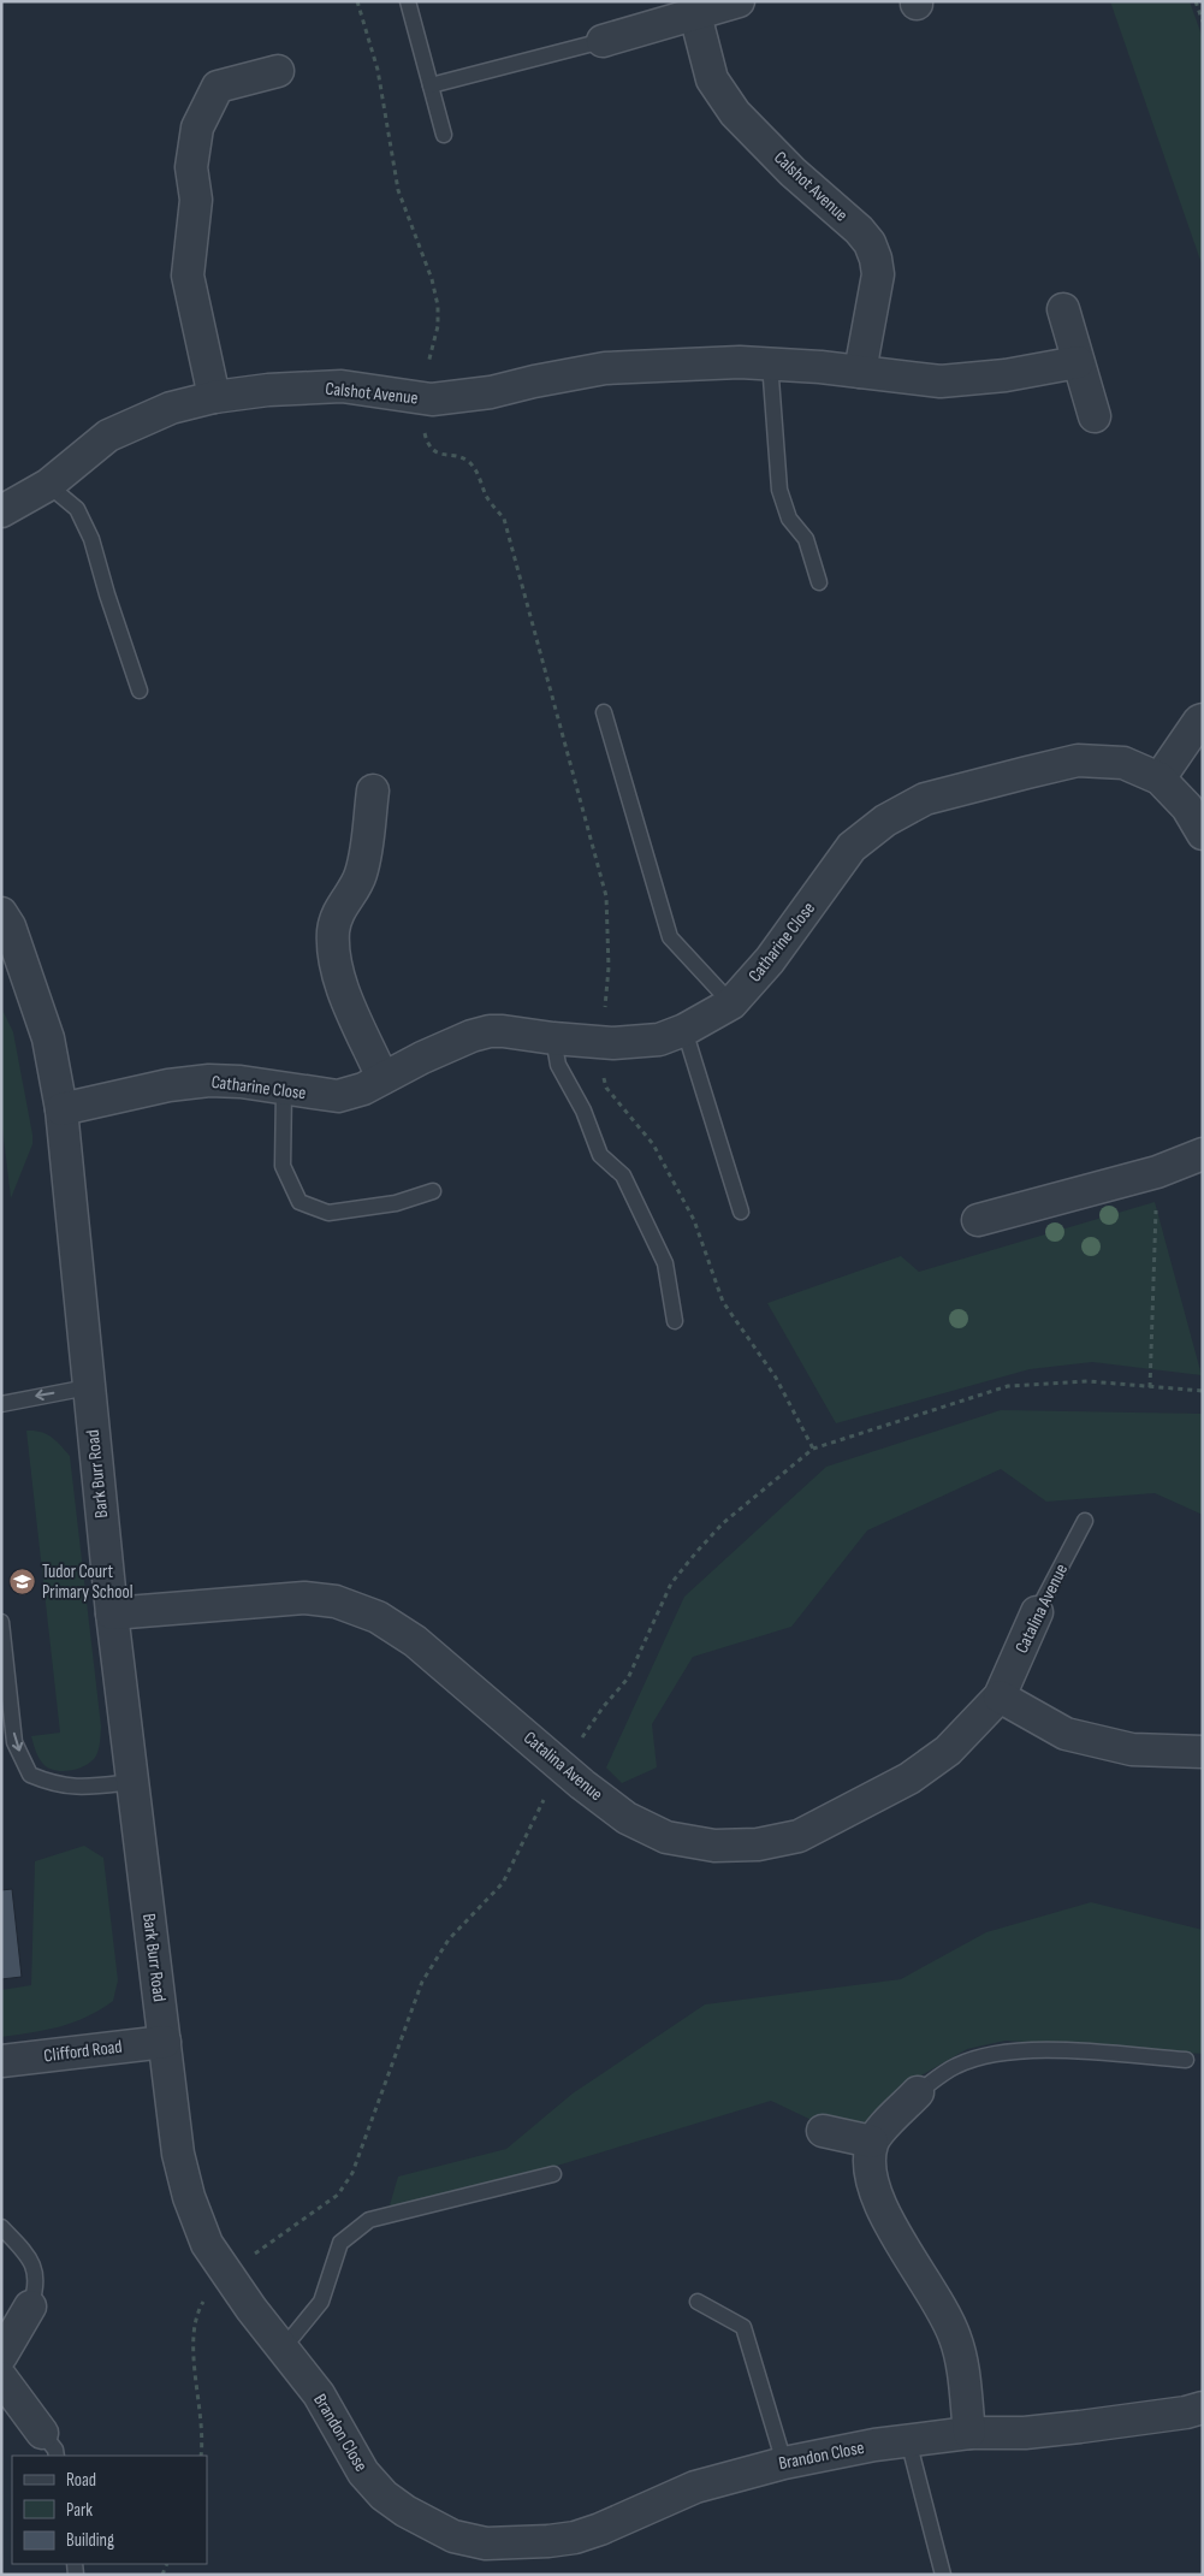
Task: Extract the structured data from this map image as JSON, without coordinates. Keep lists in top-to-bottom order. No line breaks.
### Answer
{"streets":{"street":["Calshot Avenue","Catharine Close","Bark Burr Road","Catalina Avenue","Clifford Road","Brandon Close"]},"crossings":[["Catharine Close","Bark Burr Road"],["Bark Burr Road","Catalina Avenue"],["Bark Burr Road","Clifford Road"],["Bark Burr Road","Brandon Close"],["Clifford Road","Brandon Close"]],"places":{"school or university":["Tudor Court Primary School"]},"legend":["Road","Park","Building"]}
